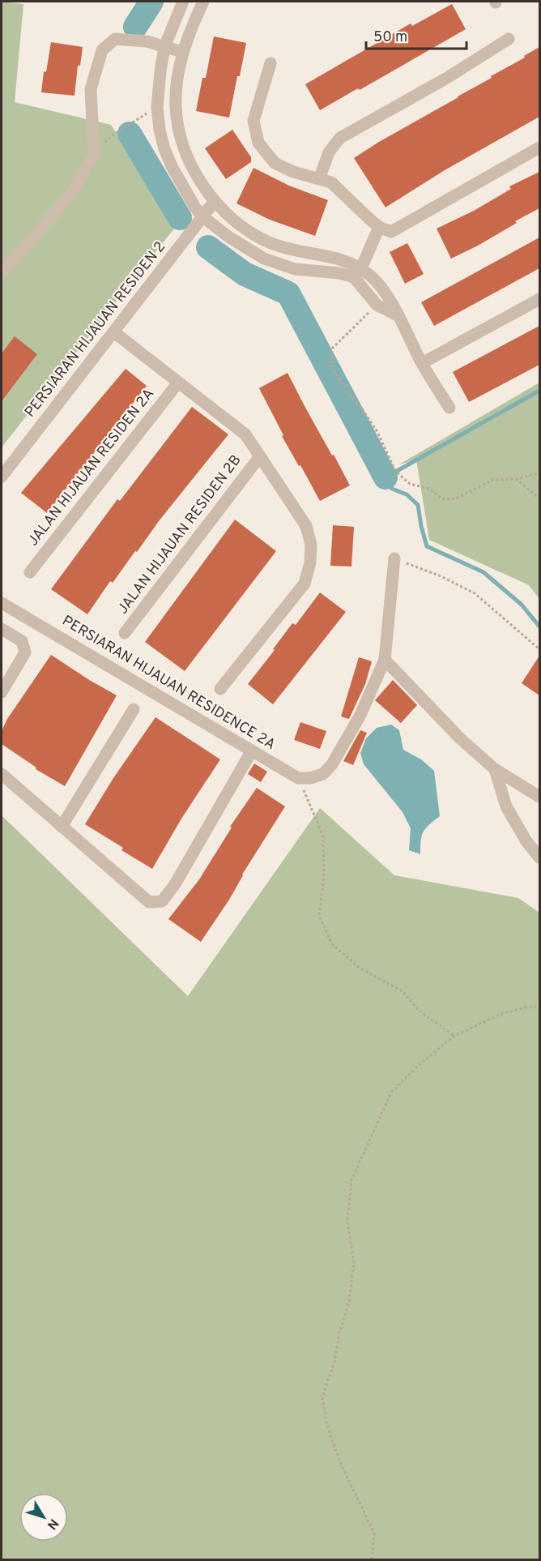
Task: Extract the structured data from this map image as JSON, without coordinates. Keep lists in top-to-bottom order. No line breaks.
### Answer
{"streets":{"street":["PERSIARAN HIJAUAN RESIDEN 2","JALAN HIJAUAN RESIDEN 2A","JALAN HIJAUAN RESIDEN 2B","PERSIARAN HIJAUAN RESIDENCE 2A"]},"scale_bar":"50 m","north":"bottom right"}
